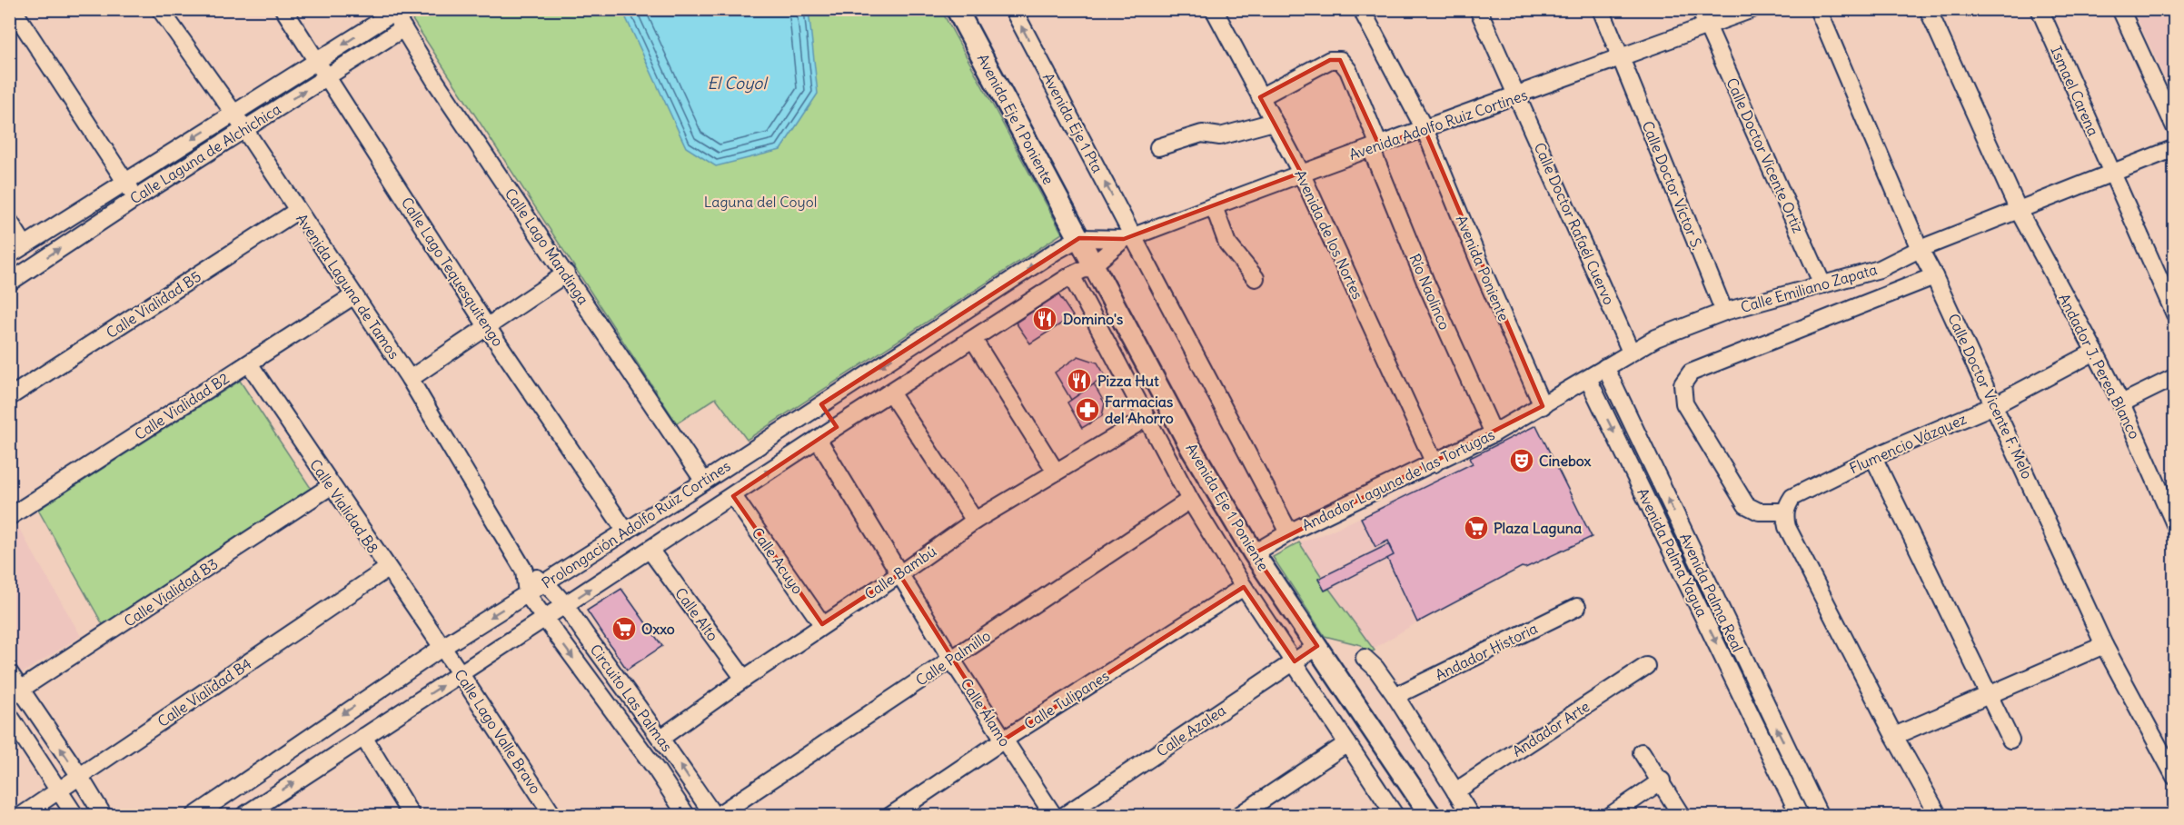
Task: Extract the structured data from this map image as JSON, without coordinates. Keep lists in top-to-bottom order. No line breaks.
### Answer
{"streets":{"main road":["Avenida Eje 1 Poniente"],"street":["Ismael Carena","Avenida Eje 1 Pta","Avenida Adolfo Ruiz Cortines","Calle Laguna de Alchichica","Calle Doctor Vicente Ortiz","Calle Doctor Víctor S.","Calle Doctor Rafaél Cuervo","Avenida de los Nortes","Calle Lago Mandinga","Avenida Poniente","Calle Lago Tequesquitengo","Avenida Laguna de Tamos","Calle Emiliano Zapata","Río Naolinco","Calle Vialidad B5","Andador J. Perea Blanco","Calle Doctor Vicente F. Melo","Calle Vialidad B2","Flumencio Vázquez","Andador Laguna de las Tortugas","Calle Vialidad B8","Prolongación Adolfo Ruiz Cortines","Avenida Palma Yagua","Calle Acuyo","Calle Bambú","Calle Vialidad B3","Avenida Palma Real","Calle Alto","Andador Historia","Calle Palmillo","Calle Vialidad B4","Circuito Las Palmas","Calle Tulipanes","Calle Álamo","Andador Arte","Calle Azalea","Calle Lago Valle Bravo"]},"crossings":[["Ismael Carena","Calle Emiliano Zapata"],["Avenida Eje 1 Poniente","Avenida Adolfo Ruiz Cortines"],["Avenida Eje 1 Poniente","Andador Laguna de las Tortugas"],["Avenida Eje 1 Poniente","Prolongación Adolfo Ruiz Cortines"],["Avenida Eje 1 Poniente","Calle Bambú"],["Avenida Eje 1 Poniente","Calle Palmillo"],["Avenida Eje 1 Poniente","Calle Tulipanes"],["Avenida Eje 1 Poniente","Calle Azalea"],["Avenida Eje 1 Pta","Avenida Adolfo Ruiz Cortines"],["Avenida Eje 1 Pta","Andador Laguna de las Tortugas"],["Avenida Adolfo Ruiz Cortines","Calle Doctor Vicente Ortiz"],["Avenida Adolfo Ruiz Cortines","Calle Doctor Víctor S."],["Avenida Adolfo Ruiz Cortines","Calle Doctor Rafaél Cuervo"],["Avenida Adolfo Ruiz Cortines","Avenida de los Nortes"],["Avenida Adolfo Ruiz Cortines","Avenida Poniente"],["Avenida Adolfo Ruiz Cortines","Río Naolinco"],["Avenida Adolfo Ruiz Cortines","Prolongación Adolfo Ruiz Cortines"],["Calle Laguna de Alchichica","Calle Lago Mandinga"],["Calle Laguna de Alchichica","Calle Lago Tequesquitengo"],["Calle Laguna de Alchichica","Avenida Laguna de Tamos"],["Calle Doctor Vicente Ortiz","Calle Emiliano Zapata"],["Calle Doctor Víctor S.","Calle Emiliano Zapata"],["Calle Doctor Rafaél Cuervo","Calle Emiliano Zapata"],["Avenida de los Nortes","Río Naolinco"],["Avenida de los Nortes","Andador Laguna de las Tortugas"],["Calle Lago Mandinga","Prolongación Adolfo Ruiz Cortines"],["Avenida Poniente","Calle Emiliano Zapata"],["Avenida Poniente","Andador Laguna de las Tortugas"],["Calle Lago Tequesquitengo","Prolongación Adolfo Ruiz Cortines"],["Avenida Laguna de Tamos","Calle Vialidad B5"],["Avenida Laguna de Tamos","Calle Vialidad B2"],["Avenida Laguna de Tamos","Prolongación Adolfo Ruiz Cortines"],["Avenida Laguna de Tamos","Circuito Las Palmas"],["Calle Emiliano Zapata","Andador J. Perea Blanco"],["Calle Emiliano Zapata","Calle Doctor Vicente F. Melo"],["Calle Emiliano Zapata","Andador Laguna de las Tortugas"],["Calle Emiliano Zapata","Avenida Palma Yagua"],["Calle Emiliano Zapata","Avenida Palma Real"],["Río Naolinco","Andador Laguna de las Tortugas"],["Andador J. Perea Blanco","Flumencio Vázquez"],["Calle Doctor Vicente F. Melo","Flumencio Vázquez"],["Calle Vialidad B2","Calle Vialidad B8"],["Calle Vialidad B8","Prolongación Adolfo Ruiz Cortines"],["Calle Vialidad B8","Calle Vialidad B3"],["Calle Vialidad B8","Calle Vialidad B4"],["Calle Vialidad B8","Calle Lago Valle Bravo"],["Prolongación Adolfo Ruiz Cortines","Calle Acuyo"],["Prolongación Adolfo Ruiz Cortines","Calle Alto"],["Prolongación Adolfo Ruiz Cortines","Circuito Las Palmas"],["Prolongación Adolfo Ruiz Cortines","Calle Álamo"],["Prolongación Adolfo Ruiz Cortines","Calle Lago Valle Bravo"],["Avenida Palma Yagua","Avenida Palma Real"],["Calle Acuyo","Calle Bambú"],["Calle Bambú","Calle Alto"],["Calle Bambú","Circuito Las Palmas"],["Calle Bambú","Calle Álamo"],["Calle Palmillo","Circuito Las Palmas"],["Calle Palmillo","Calle Álamo"],["Calle Tulipanes","Calle Álamo"]],"one_way":["Avenida Eje 1 Pta"],"water":["El Coyol"],"parks":["Laguna del Coyol"],"places":{"restaurant":["Domino's","Pizza Hut"],"pharmacy":["Farmacias del Ahorro"],"theatre":["Cinebox"],"supermarket":["Plaza Laguna","Oxxo"]}}
